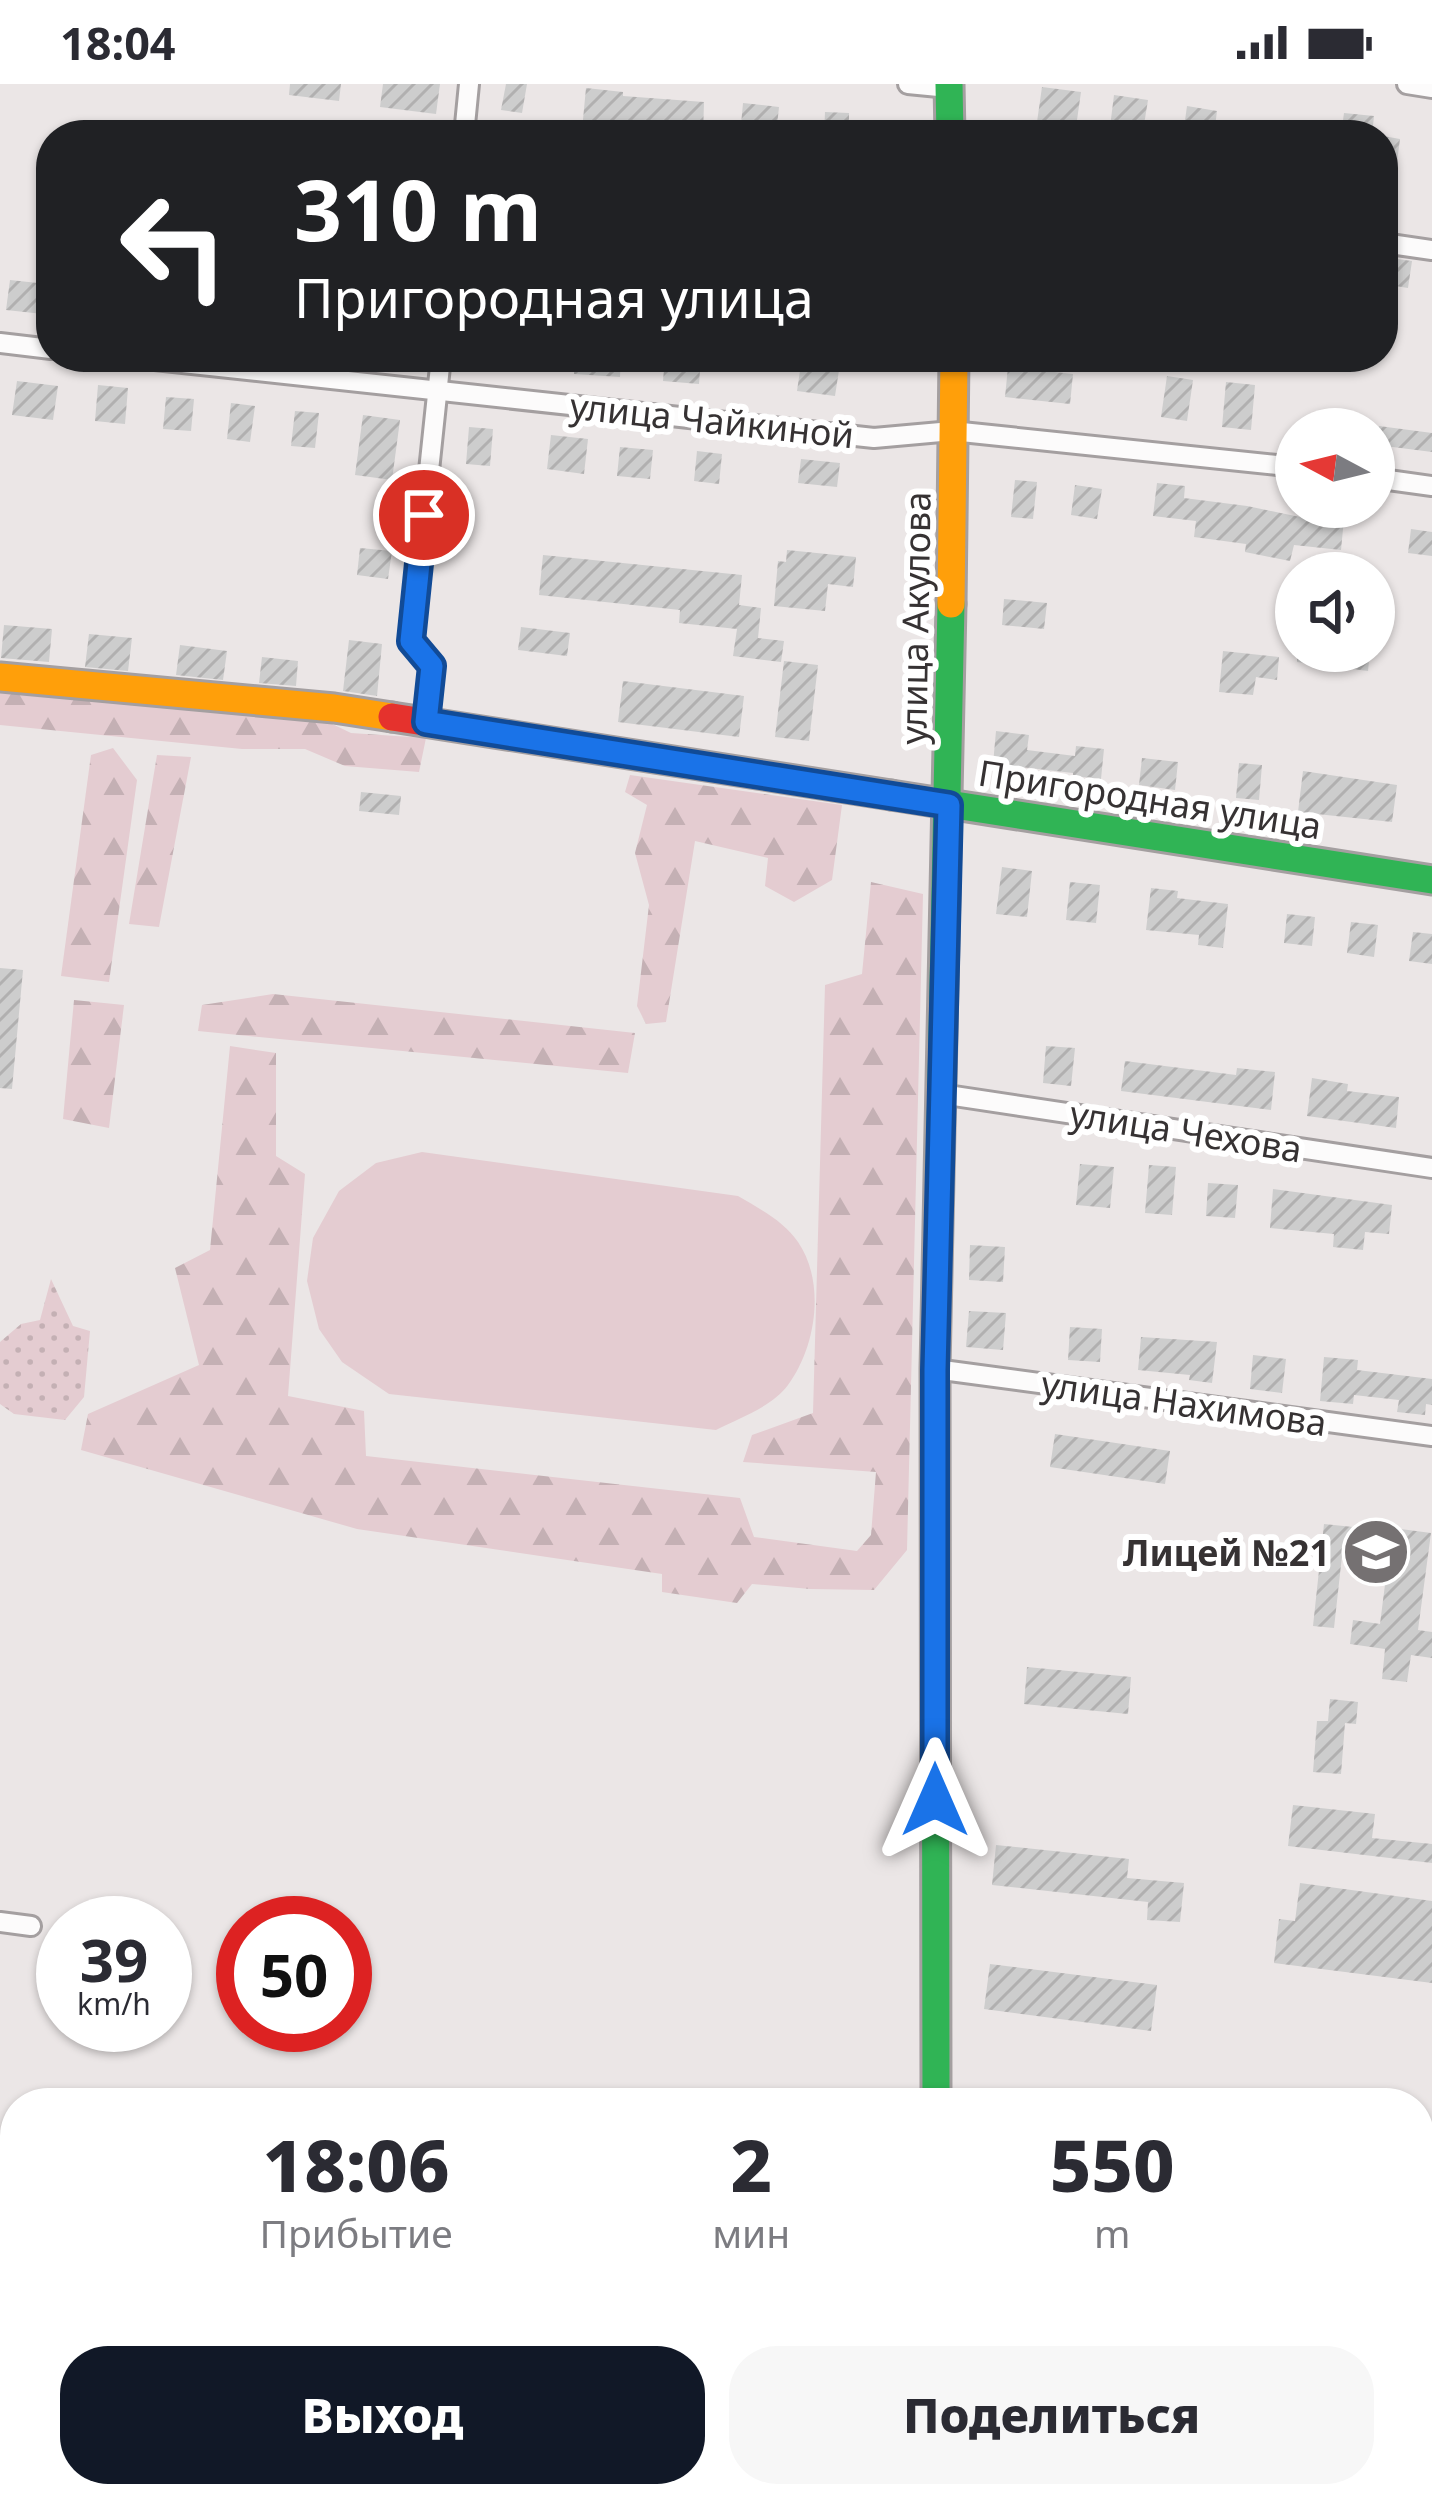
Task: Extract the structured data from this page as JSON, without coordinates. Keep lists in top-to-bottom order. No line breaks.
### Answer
{"streets":{"main road":["улица Акулова","Пригородная улица"],"street":["улица Чайкиной","улица Чехова","улица Нахимова"]},"crossings":[["улица Чайкиной","улица Акулова"],["улица Акулова","Пригородная улица"],["улица Акулова","улица Чехова"],["улица Акулова","улица Нахимова"]],"places":{"school or university":["Лицей №21"]},"north":"left","page":{"status":"18:04","turn":["310 m","Пригородная улица"],"speed":"39 km/h","limit":"50","eta":["18:06","Прибытие","2","мин","550","m"],"buttons":["Выход","Поделиться"]}}
